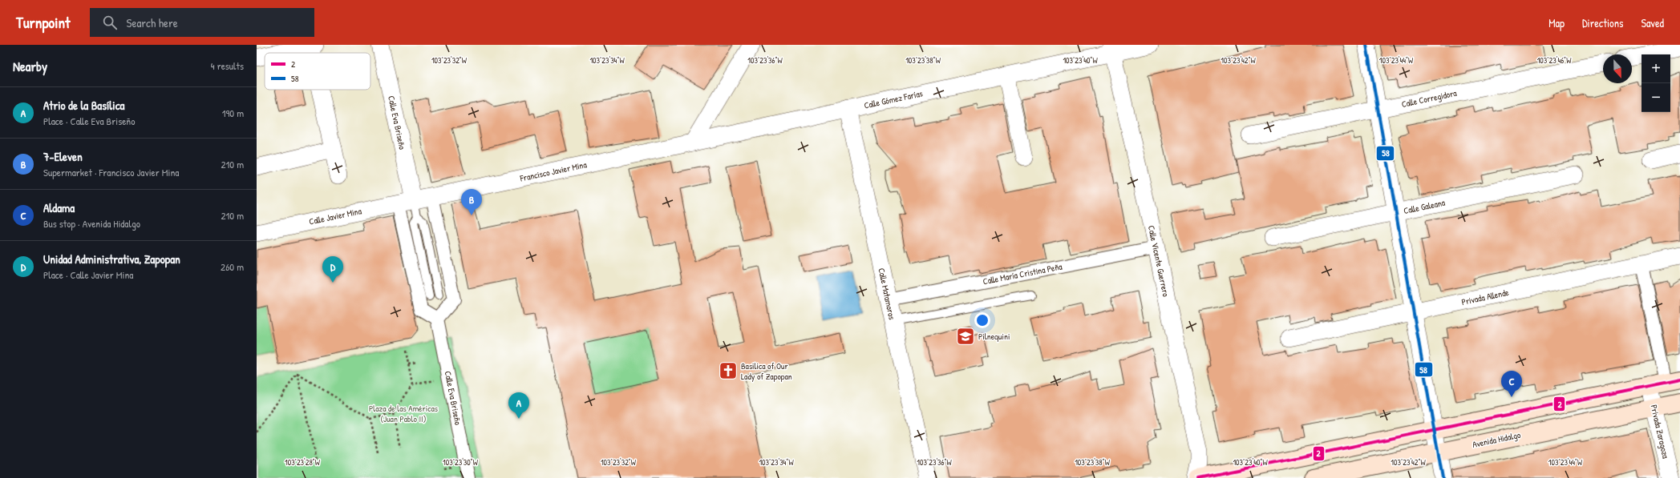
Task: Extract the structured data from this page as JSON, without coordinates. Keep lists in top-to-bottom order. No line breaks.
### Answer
{"streets":{"main road":["Avenida Hidalgo"],"street":["Calle Corregidora","Calle Gómez Farías","Calle Eva Briseño","Francisco Javier Mina","Calle Galeana","Calle Javier Mina","Calle Vicente Guerrero","Calle María Cristina Peña","Calle Matamoros","Privada Allende","Privada Zaragoza"]},"crossings":[["Calle Gómez Farías","Francisco Javier Mina"],["Calle Gómez Farías","Calle Vicente Guerrero"],["Calle Gómez Farías","Calle Matamoros"],["Calle Eva Briseño","Francisco Javier Mina"],["Calle Eva Briseño","Calle Javier Mina"],["Francisco Javier Mina","Calle Javier Mina"],["Calle Vicente Guerrero","Calle María Cristina Peña"],["Calle María Cristina Peña","Calle Matamoros"],["Privada Zaragoza","Avenida Hidalgo"]],"parks":["Plaza de las Américas (Juan Pablo II)"],"places":{"school or university":["Pilnequini"],"church":["Basilica of Our Lady of Zapopan"]},"lines":["transit line 58","transit line 2"],"legend":["2","58"],"north":"bottom","page":{"header":"Turnpoint","search":"Search here","nav":["Map","Directions","Saved"],"heading":["Nearby","4 results"],"map_buttons":["+","−"],"list":[{"mark":"A","name":"Atrio de la Basílica","note":"Place · Calle Eva Briseño","value":"190 m"},{"mark":"B","name":"7-Eleven","note":"Supermarket · Francisco Javier Mina","value":"210 m"},{"mark":"C","name":"Aldama","note":"Bus stop · Avenida Hidalgo","value":"210 m"},{"mark":"D","name":"Unidad Administrativa, Zapopan","note":"Place · Calle Javier Mina","value":"260 m"}],"pins":["B","D","C","A"]},"coordinates":["103°23'32\"W","103°23'34\"W","103°23'36\"W","103°23'38\"W","103°23'40\"W","103°23'42\"W","103°23'44\"W","103°23'46\"W","103°23'28\"W","103°23'30\"W"]}
